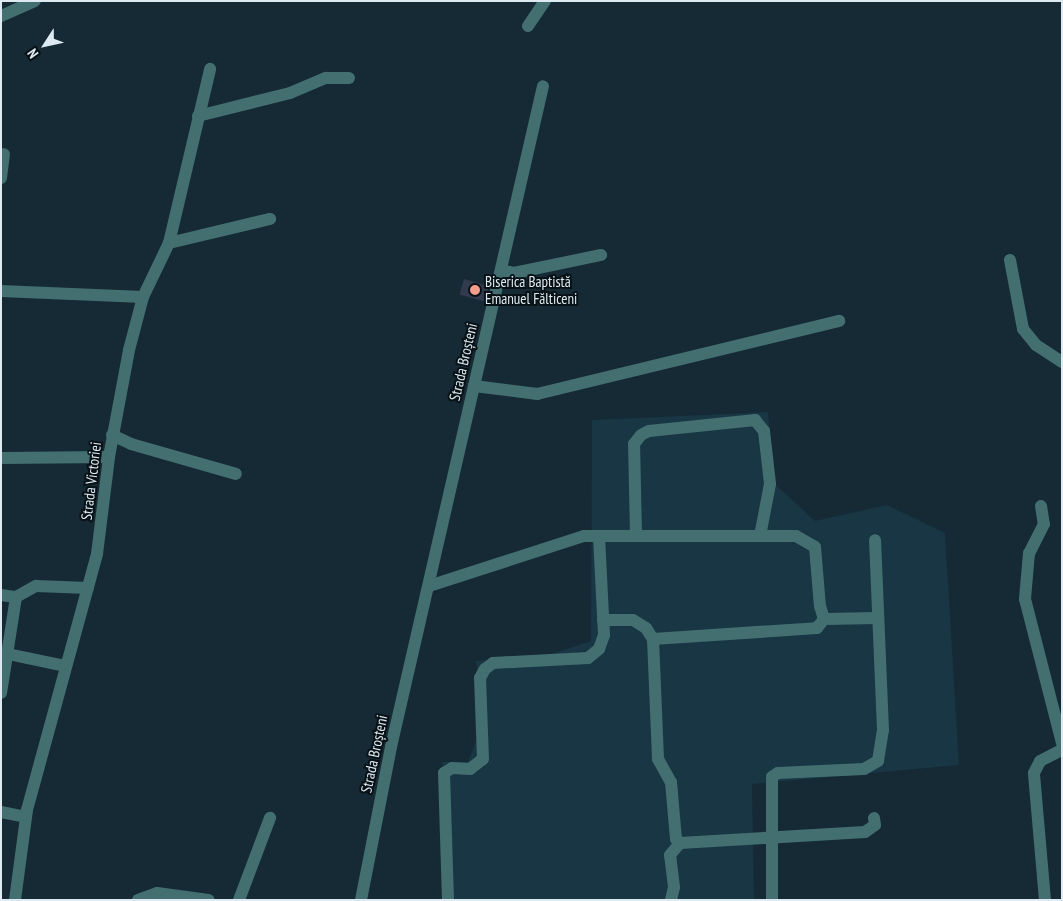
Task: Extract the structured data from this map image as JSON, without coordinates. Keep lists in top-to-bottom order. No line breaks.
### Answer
{"streets":{"street":["Strada Broșteni","Strada Victoriei"]},"places":["Biserica Baptistă Emanuel Fălticeni"],"north":"bottom left"}
